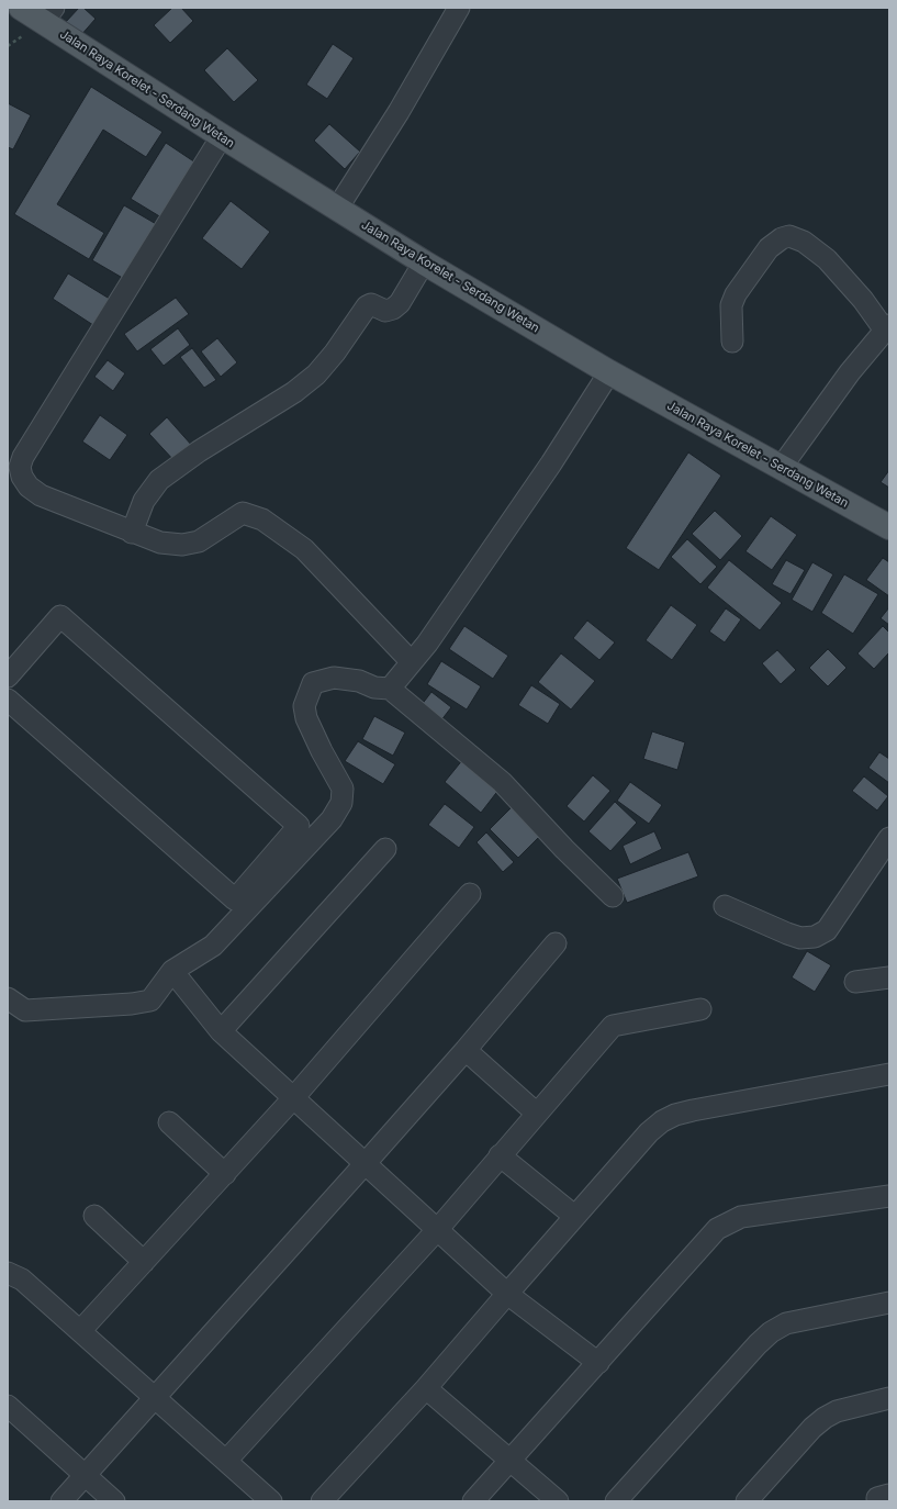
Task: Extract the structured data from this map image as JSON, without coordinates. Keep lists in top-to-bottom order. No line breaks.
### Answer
{"streets":{"main road":["Jalan Raya Korelet - Serdang Wetan"]}}
